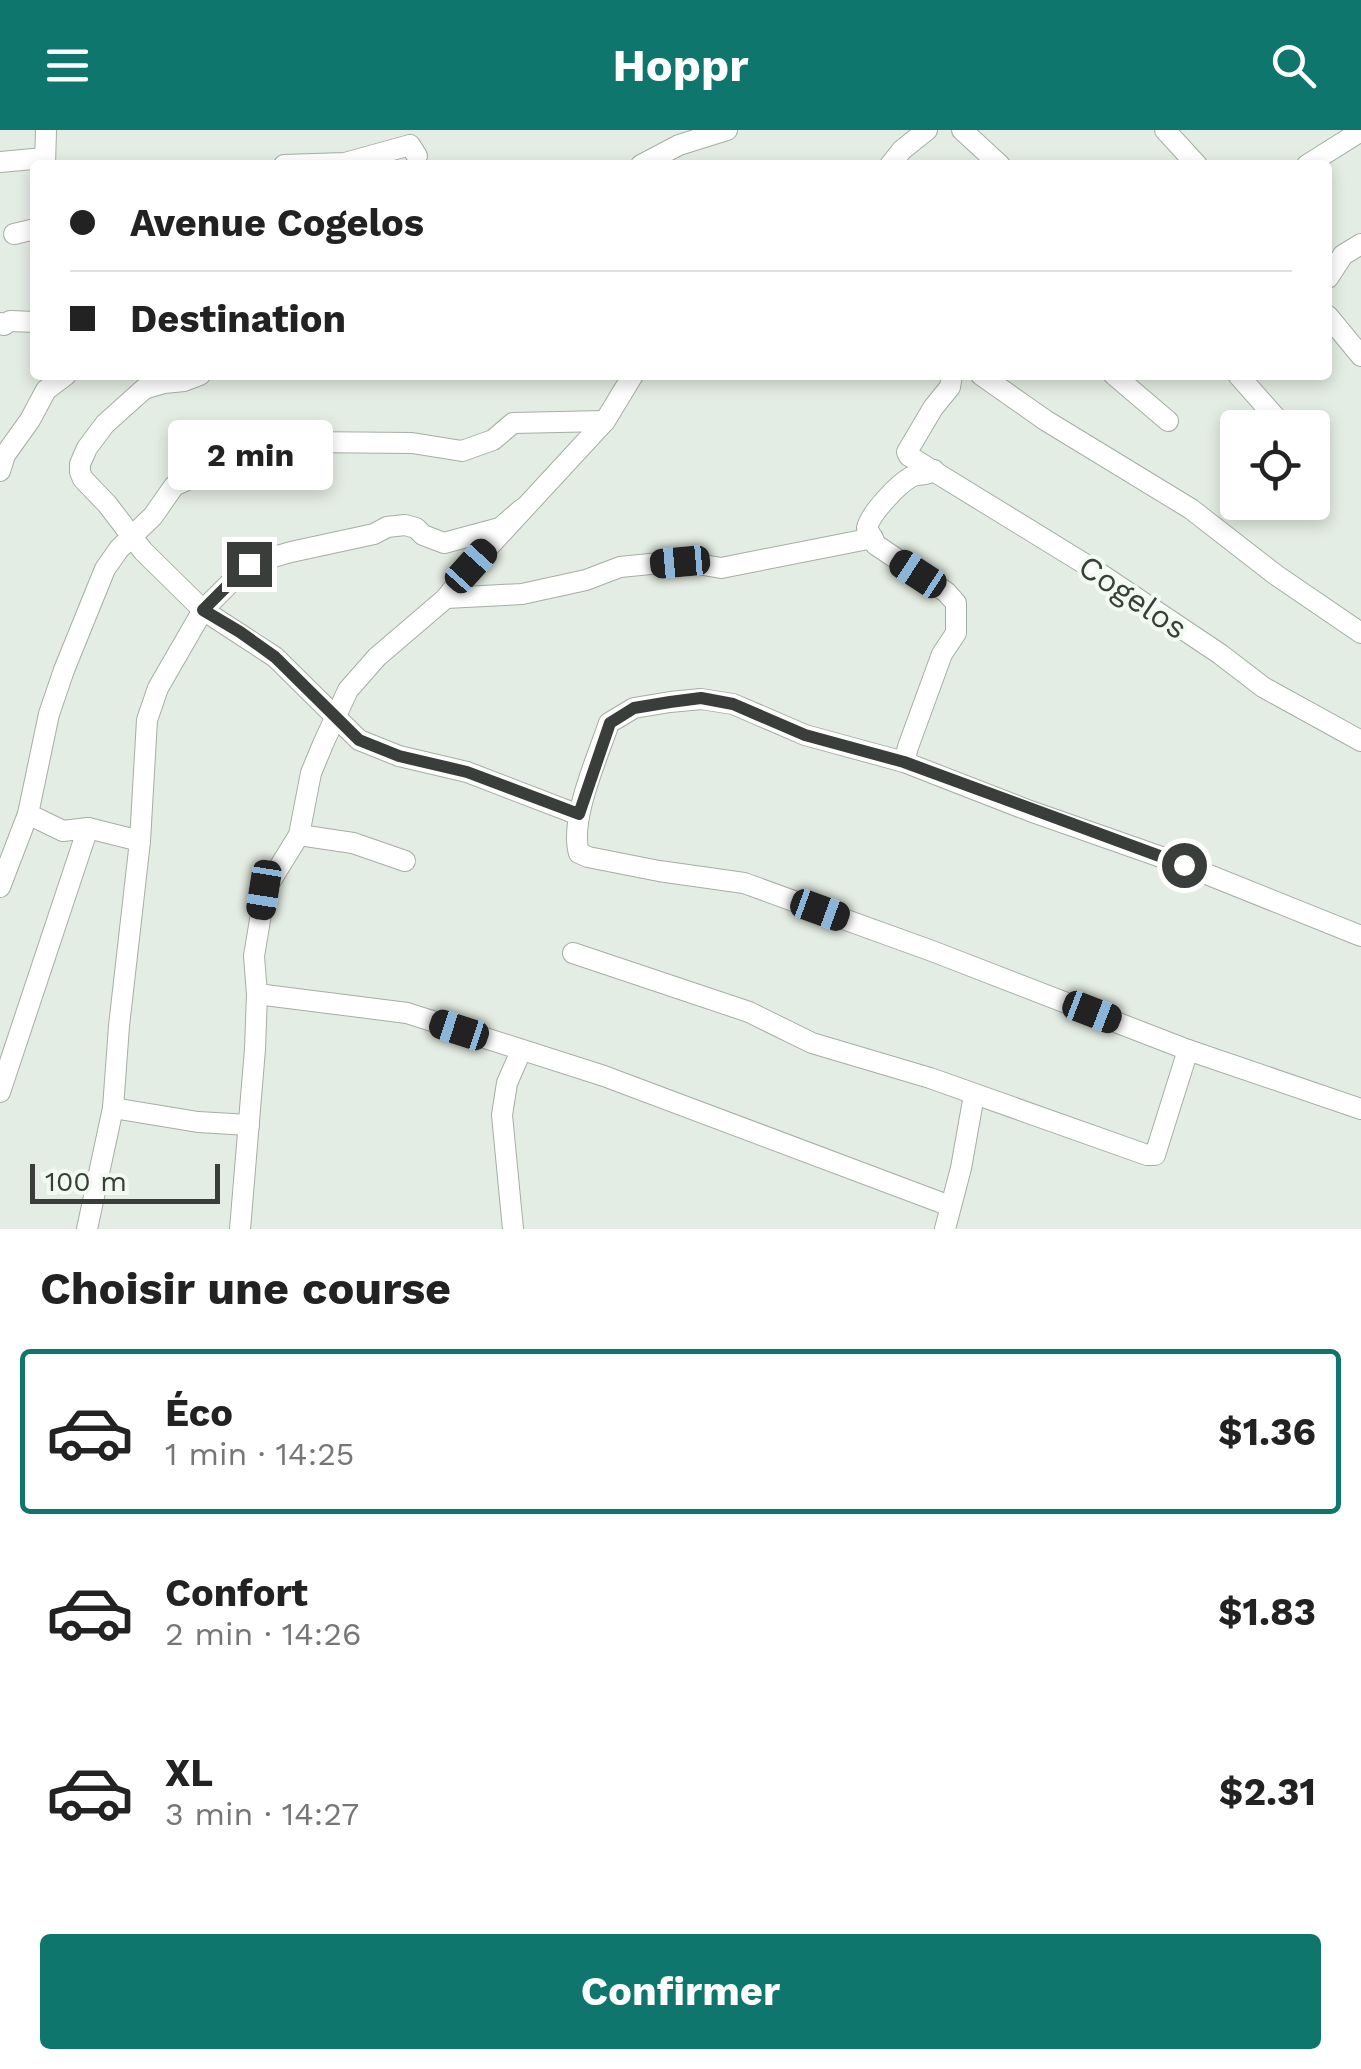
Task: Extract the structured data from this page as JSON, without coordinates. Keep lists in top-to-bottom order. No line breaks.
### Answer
{"streets":{"street":["Cogelos"]},"scale_bar":"100 m","page":{"header":"Hoppr","banner":["Avenue Cogelos","Destination"],"bubble":"2 min","scale":"100 m","heading":"Choisir une course","list":[{"name":"Éco","note":"1 min · 14:25","value":"$1.36"},{"name":"Confort","note":"2 min · 14:26","value":"$1.83"},{"name":"XL","note":"3 min · 14:27","value":"$2.31"}],"buttons":"Confirmer"}}
